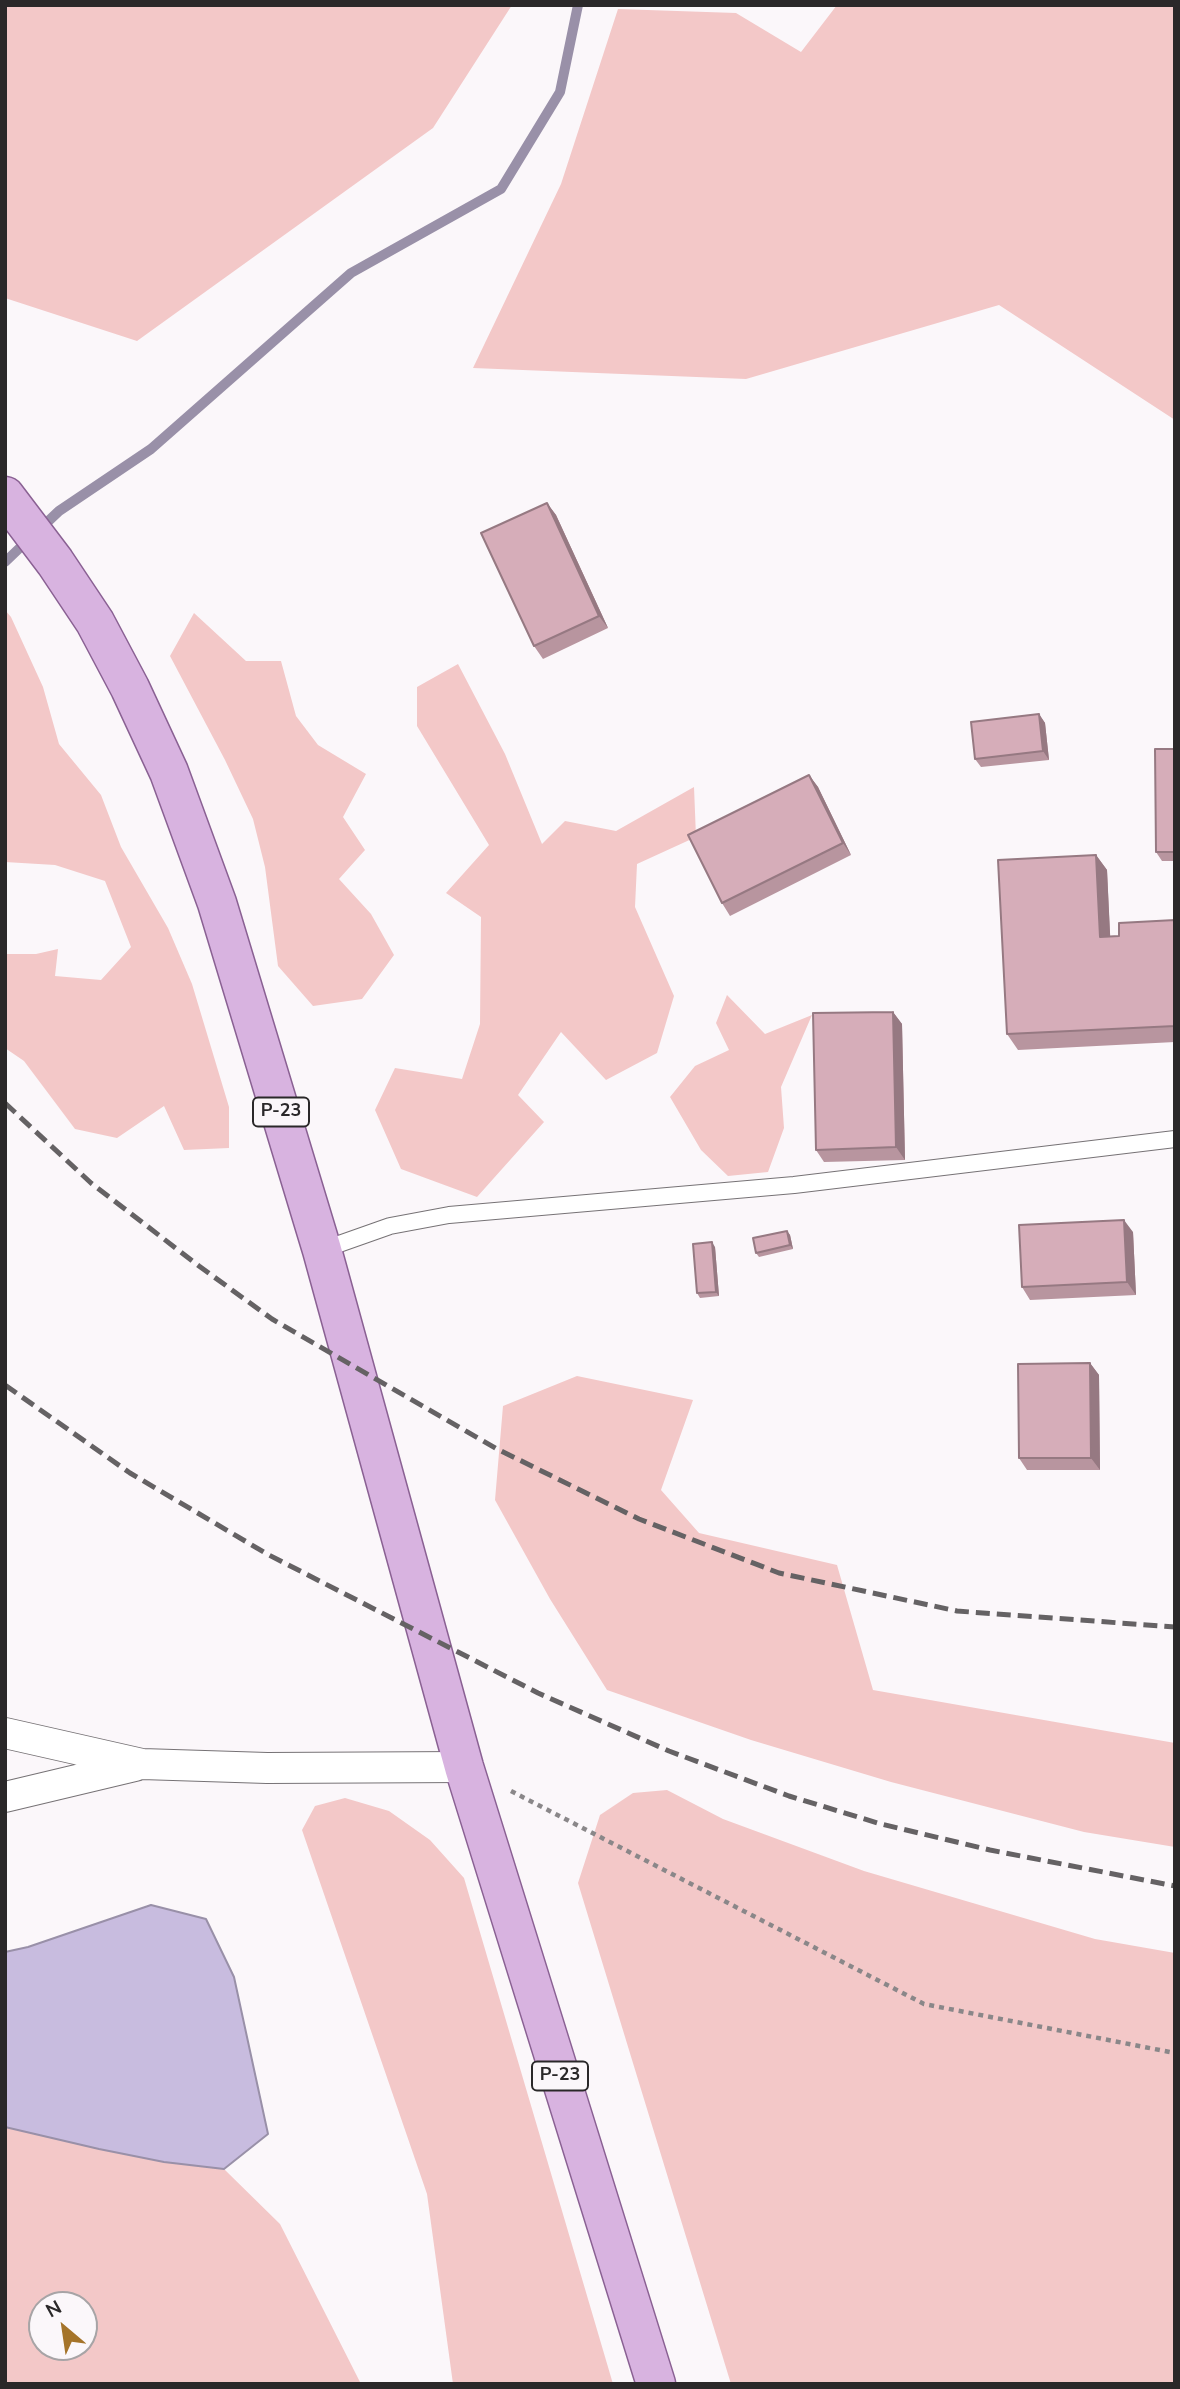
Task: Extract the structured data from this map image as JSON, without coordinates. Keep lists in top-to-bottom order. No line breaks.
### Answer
{"streets":{"main road":["Р-23"]},"north":"top left"}
